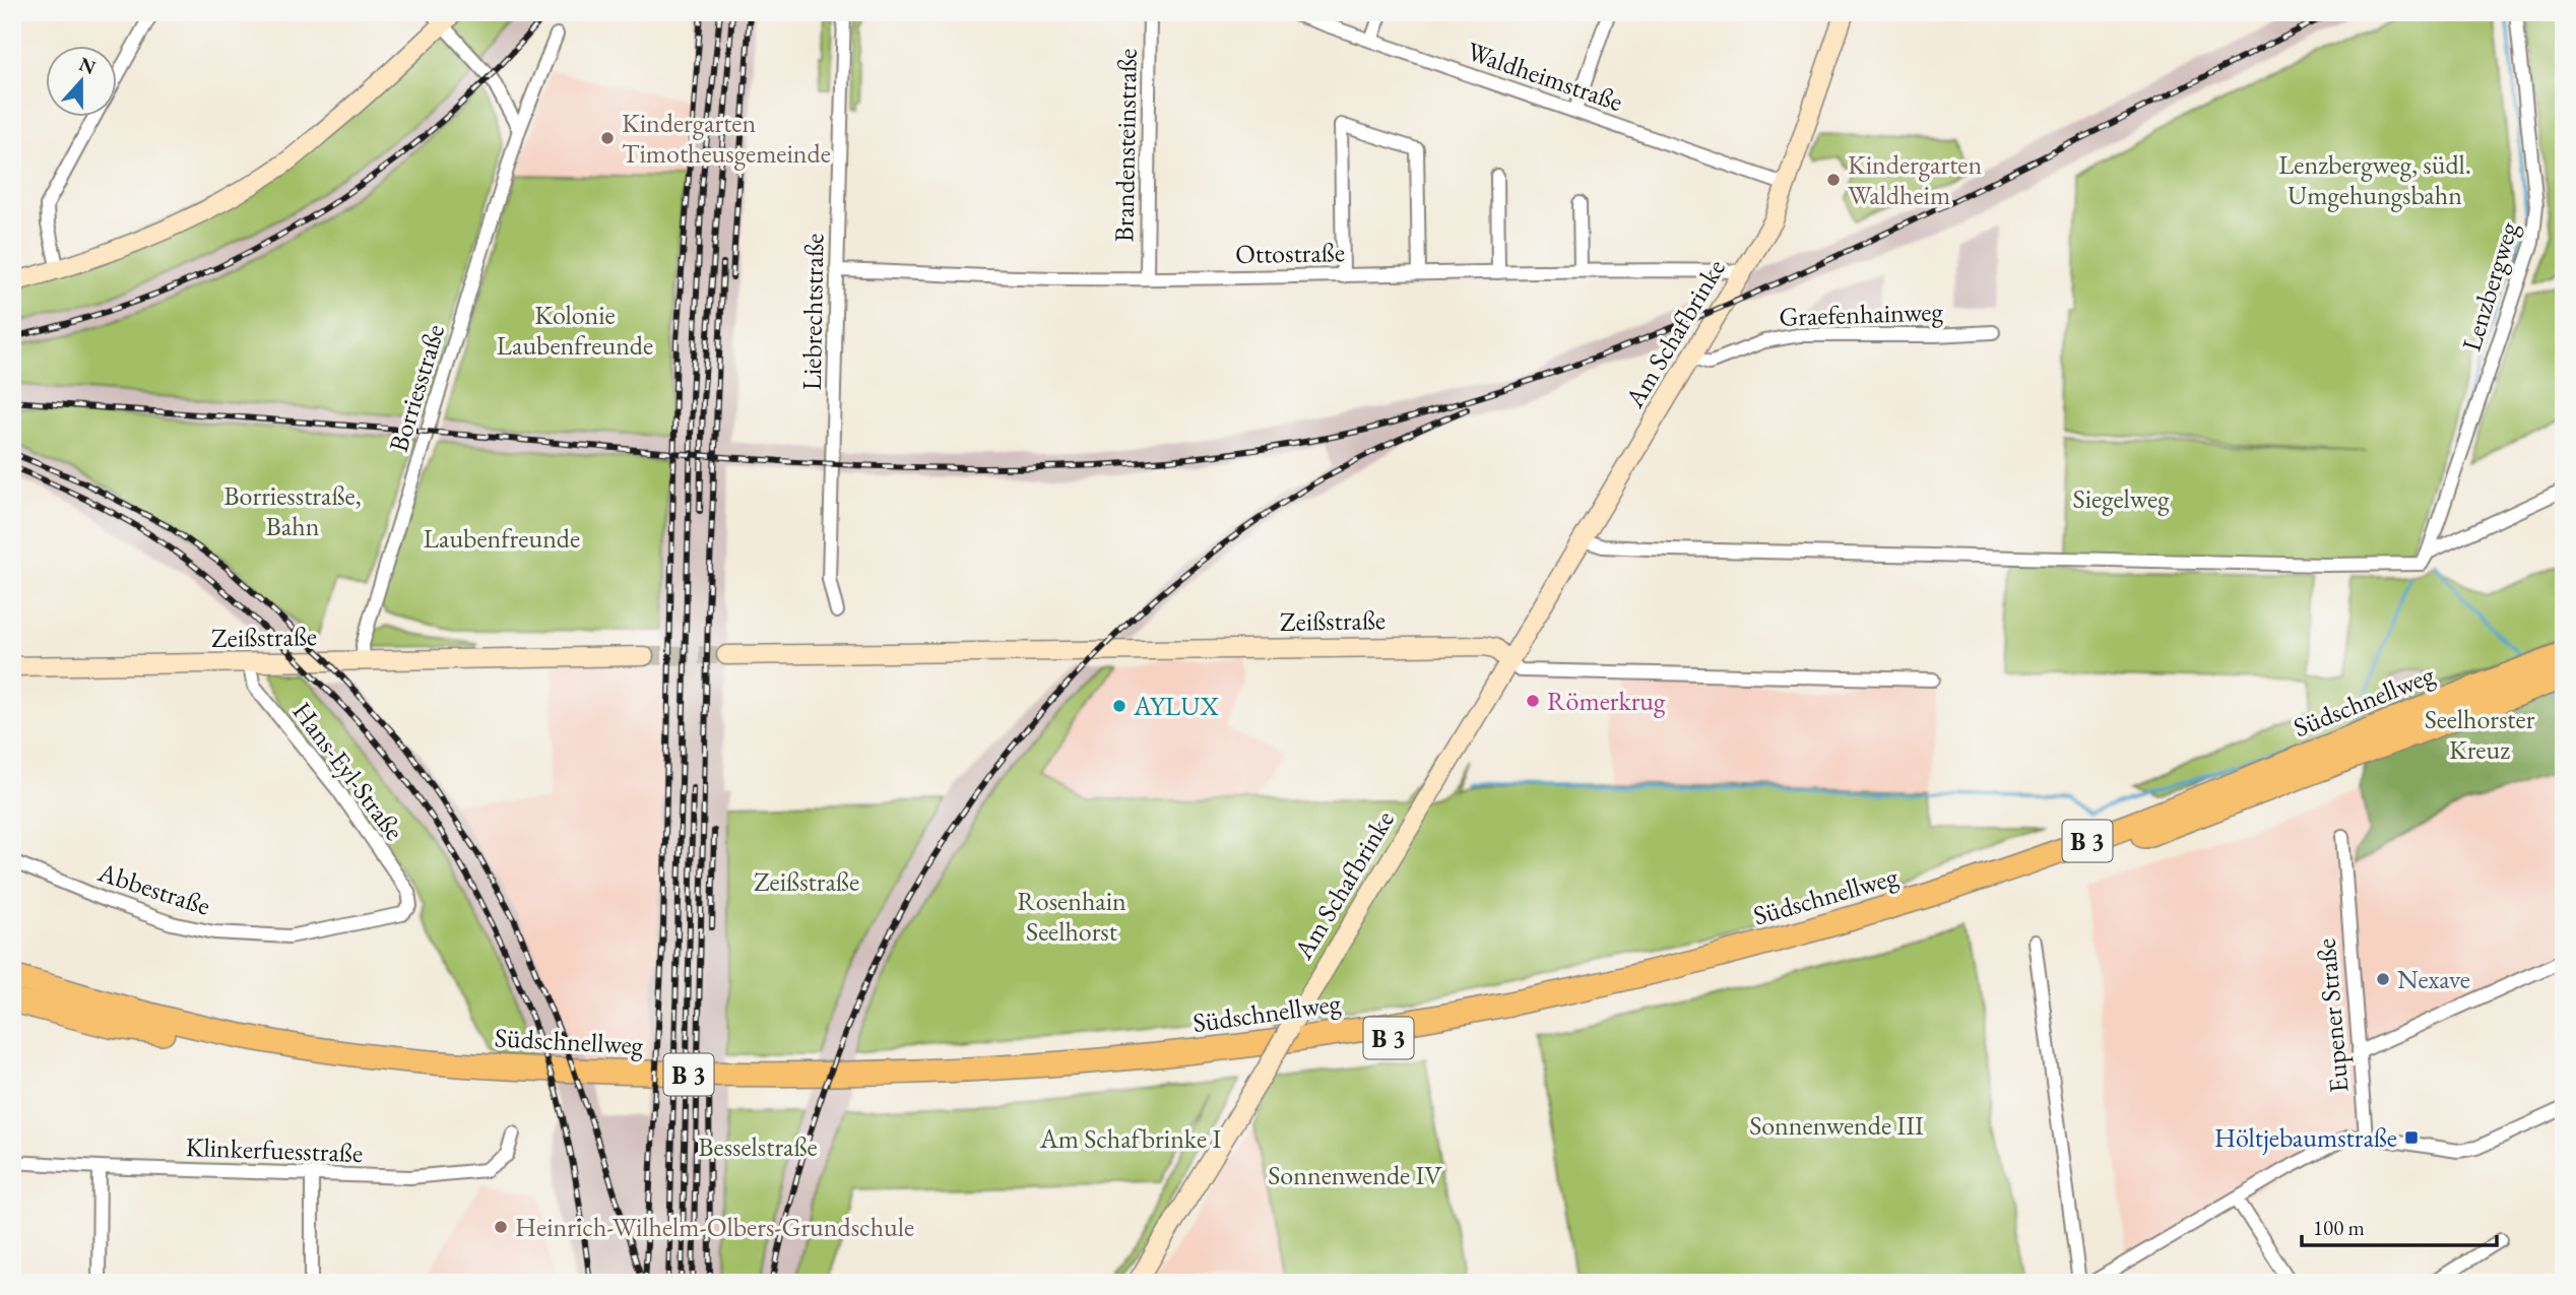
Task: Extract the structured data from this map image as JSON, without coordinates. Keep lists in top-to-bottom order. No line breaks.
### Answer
{"streets":{"highway":["Südschnellweg","B 3"],"street":["Waldheimstraße","Brandensteinstraße","Ottostraße","Lenzbergweg","Liebrechtstraße","Graefenhainweg","Am Schafbrinke","Borriesstraße","Zeißstraße","Hans-Eyl-Straße","Abbestraße","Eupener Straße","Klinkerfuesstraße"]},"crossings":[["Waldheimstraße","Am Schafbrinke"],["Brandensteinstraße","Ottostraße"],["Ottostraße","Liebrechtstraße"],["Ottostraße","Am Schafbrinke"],["Graefenhainweg","Am Schafbrinke"],["Am Schafbrinke","Zeißstraße"],["Borriesstraße","Zeißstraße"],["Zeißstraße","Hans-Eyl-Straße"],["Hans-Eyl-Straße","Abbestraße"]],"parks":["Lenzbergweg, südl. Umgehungsbahn","Kolonie Laubenfreunde","Borriesstraße, Bahn","Siegelweg","Laubenfreunde","Seelhorster Kreuz","Zeißstraße","Rosenhain Seelhorst","Sonnenwende III","Am Schafbrinke I","Besselstraße","Sonnenwende IV"],"places":{"other":["Kindergarten Timotheusgemeinde","Kindergarten Waldheim","Römerkrug","AYLUX","Nexave","Heinrich-Wilhelm-Olbers-Grundschule"],"transit":["Höltjebaumstraße"]},"scale_bar":"100 m","north":"top"}
